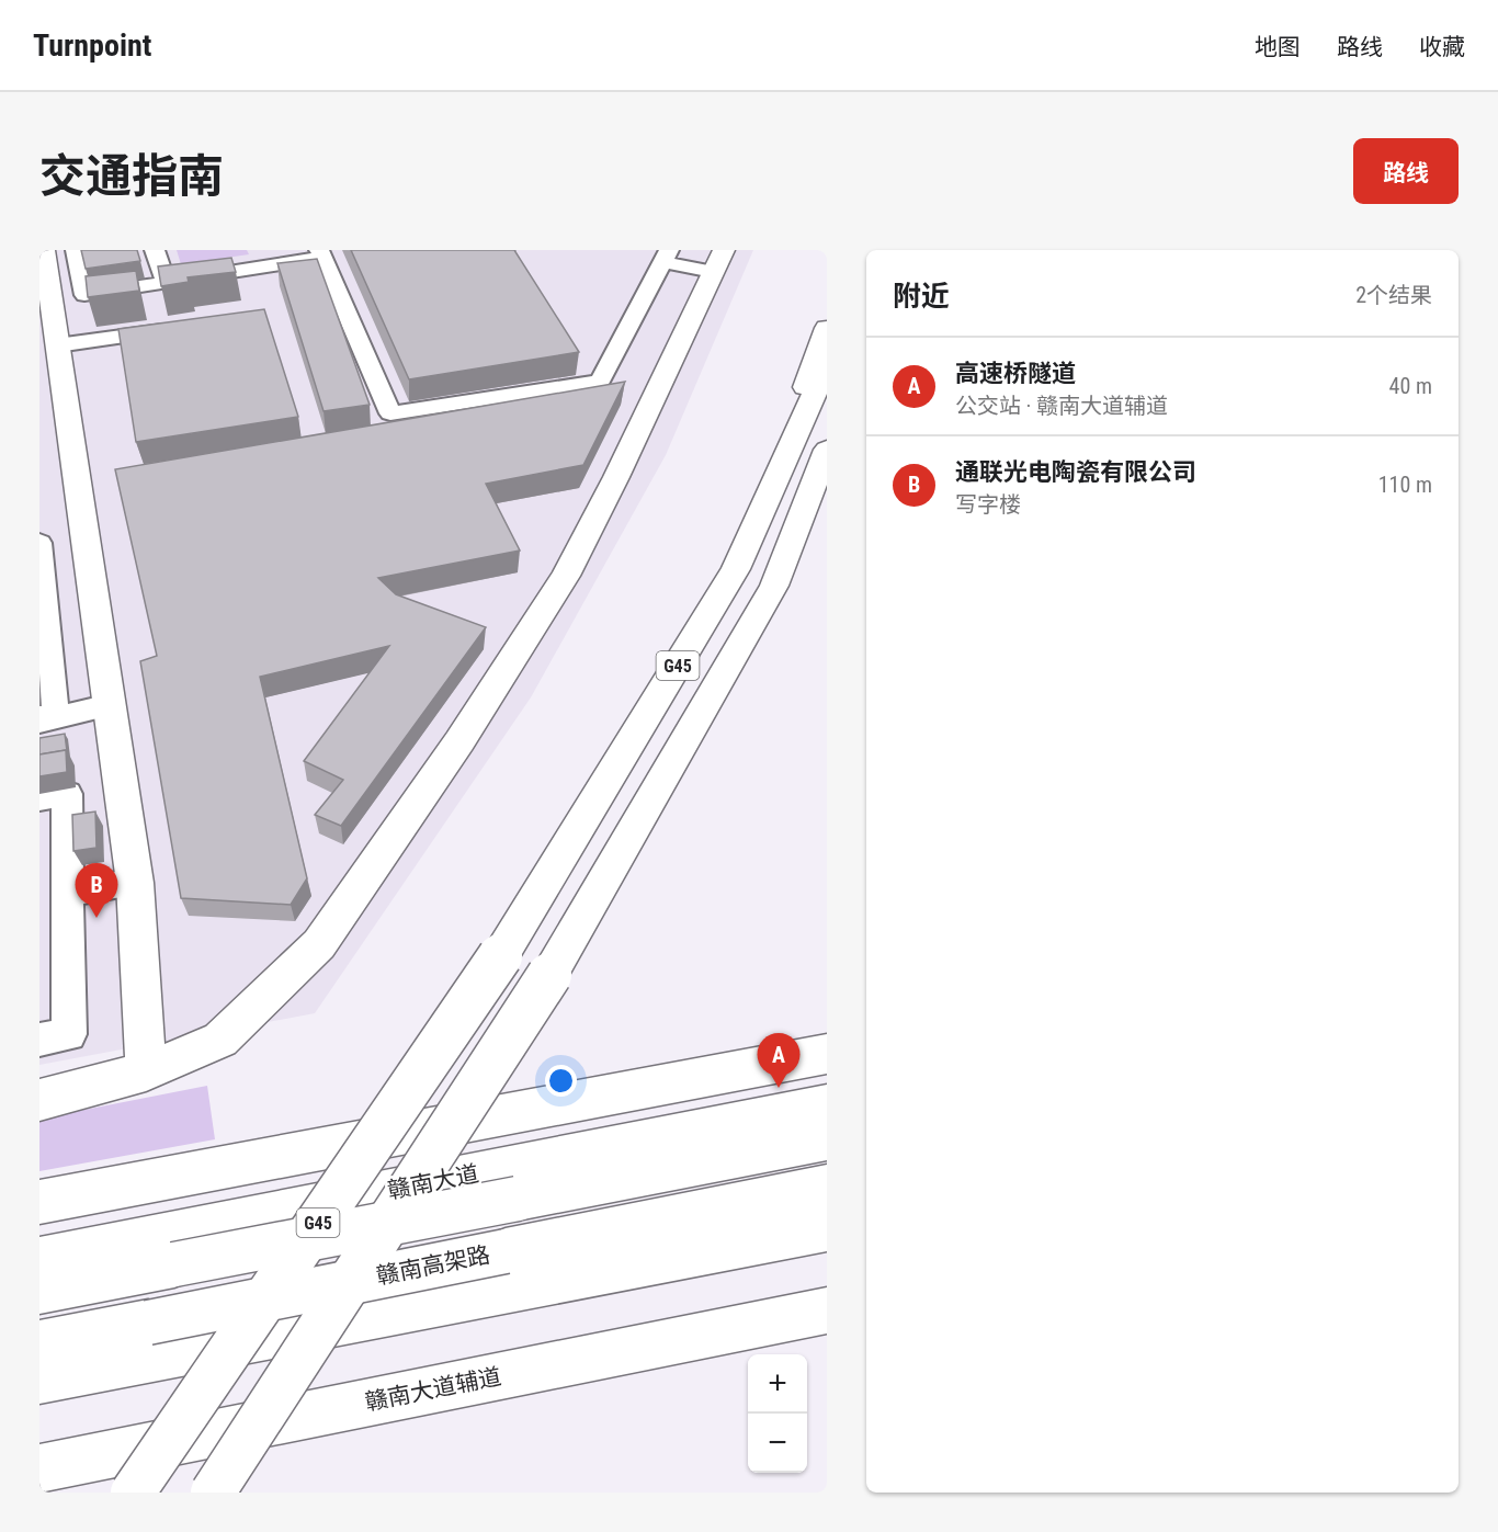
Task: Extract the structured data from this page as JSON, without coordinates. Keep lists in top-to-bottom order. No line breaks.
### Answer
{"streets":{"main road":["G45","赣南大道","赣南高架路","赣南大道辅道"]},"page":{"header":"Turnpoint","nav":["地图","路线","收藏"],"title":"交通指南","buttons":"路线","heading":["附近","2个结果"],"list":[{"mark":"A","name":"高速桥隧道","note":"公交站 · 赣南大道辅道","value":"40 m"},{"mark":"B","name":"通联光电陶瓷有限公司","note":"写字楼","value":"110 m"}],"pins":["B","A"],"map_buttons":["+","−"]}}
